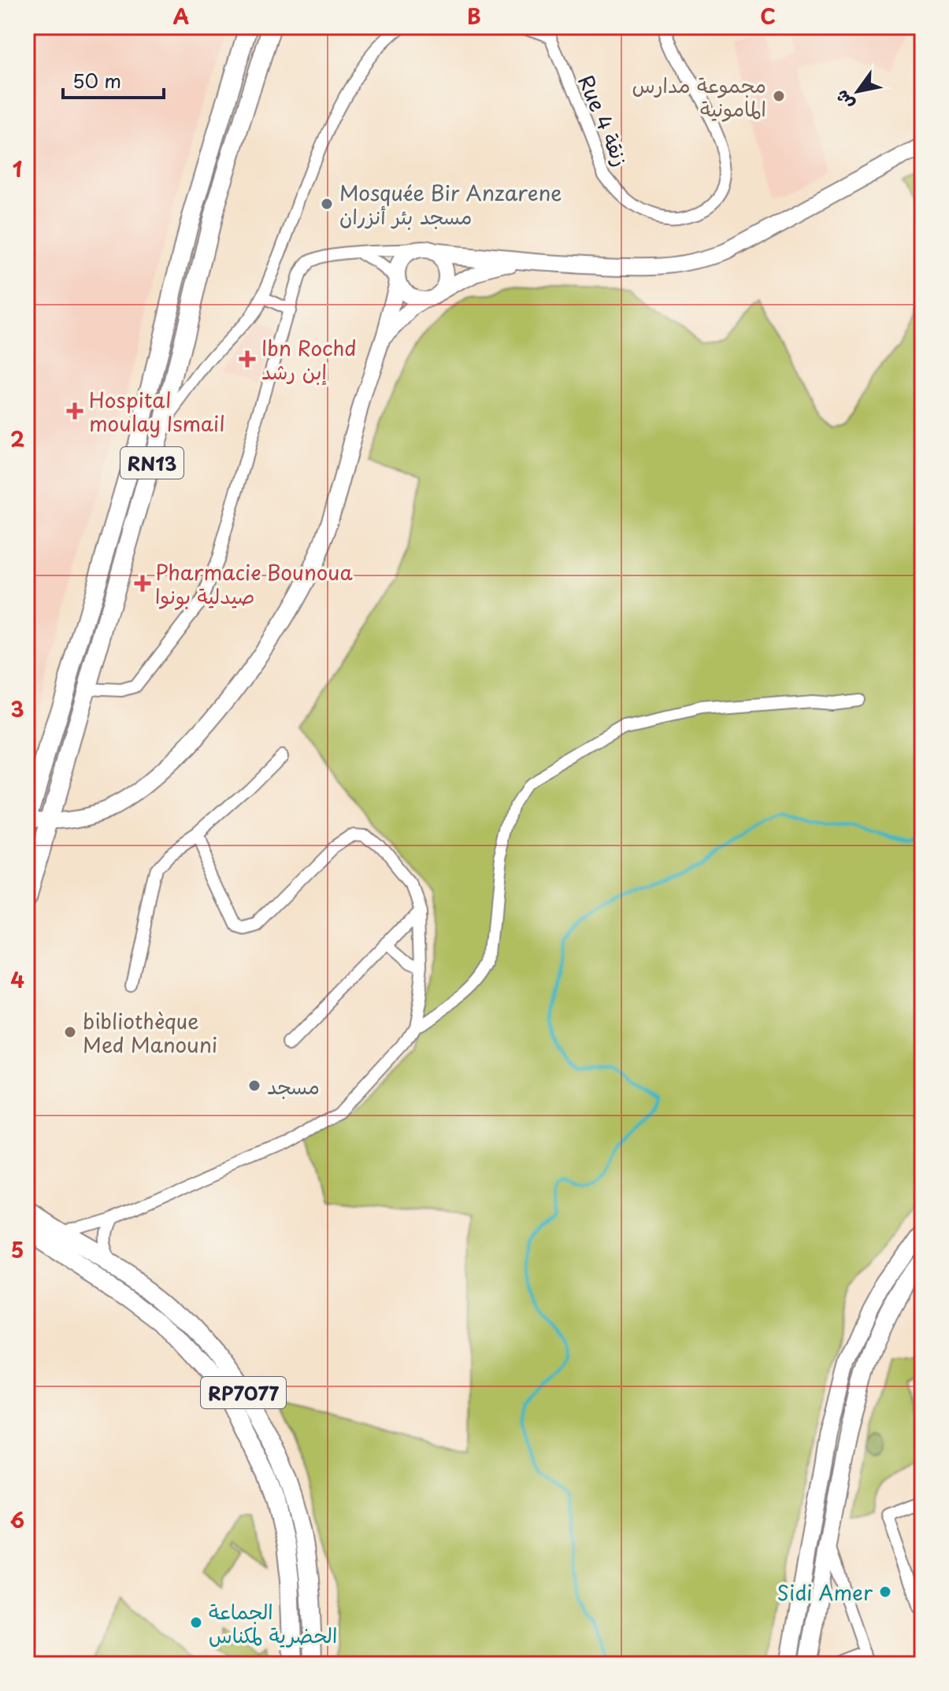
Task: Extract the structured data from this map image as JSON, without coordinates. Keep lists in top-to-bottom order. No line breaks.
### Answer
{"streets":{"main road":["RN13","RP7077"],"street":["Rue 4 زنقة"]},"places":{"other":["مجموعة مدارس المامونية","Mosquée Bir Anzarene مسجد بئر أنزران","bibliothèque Med Manouni","مسجد","Sidi Amer","الجماعة الحضرية لمكناس"],"health":["Ibn Rochd إبن رشد","Hospital moulay Ismail","Pharmacie Bounoua صيدلية بونوا"]},"scale_bar":"50 m","north":"bottom left","grid":{"columns":["A","B","C"],"rows":["1","2","3","4","5","6"]}}
